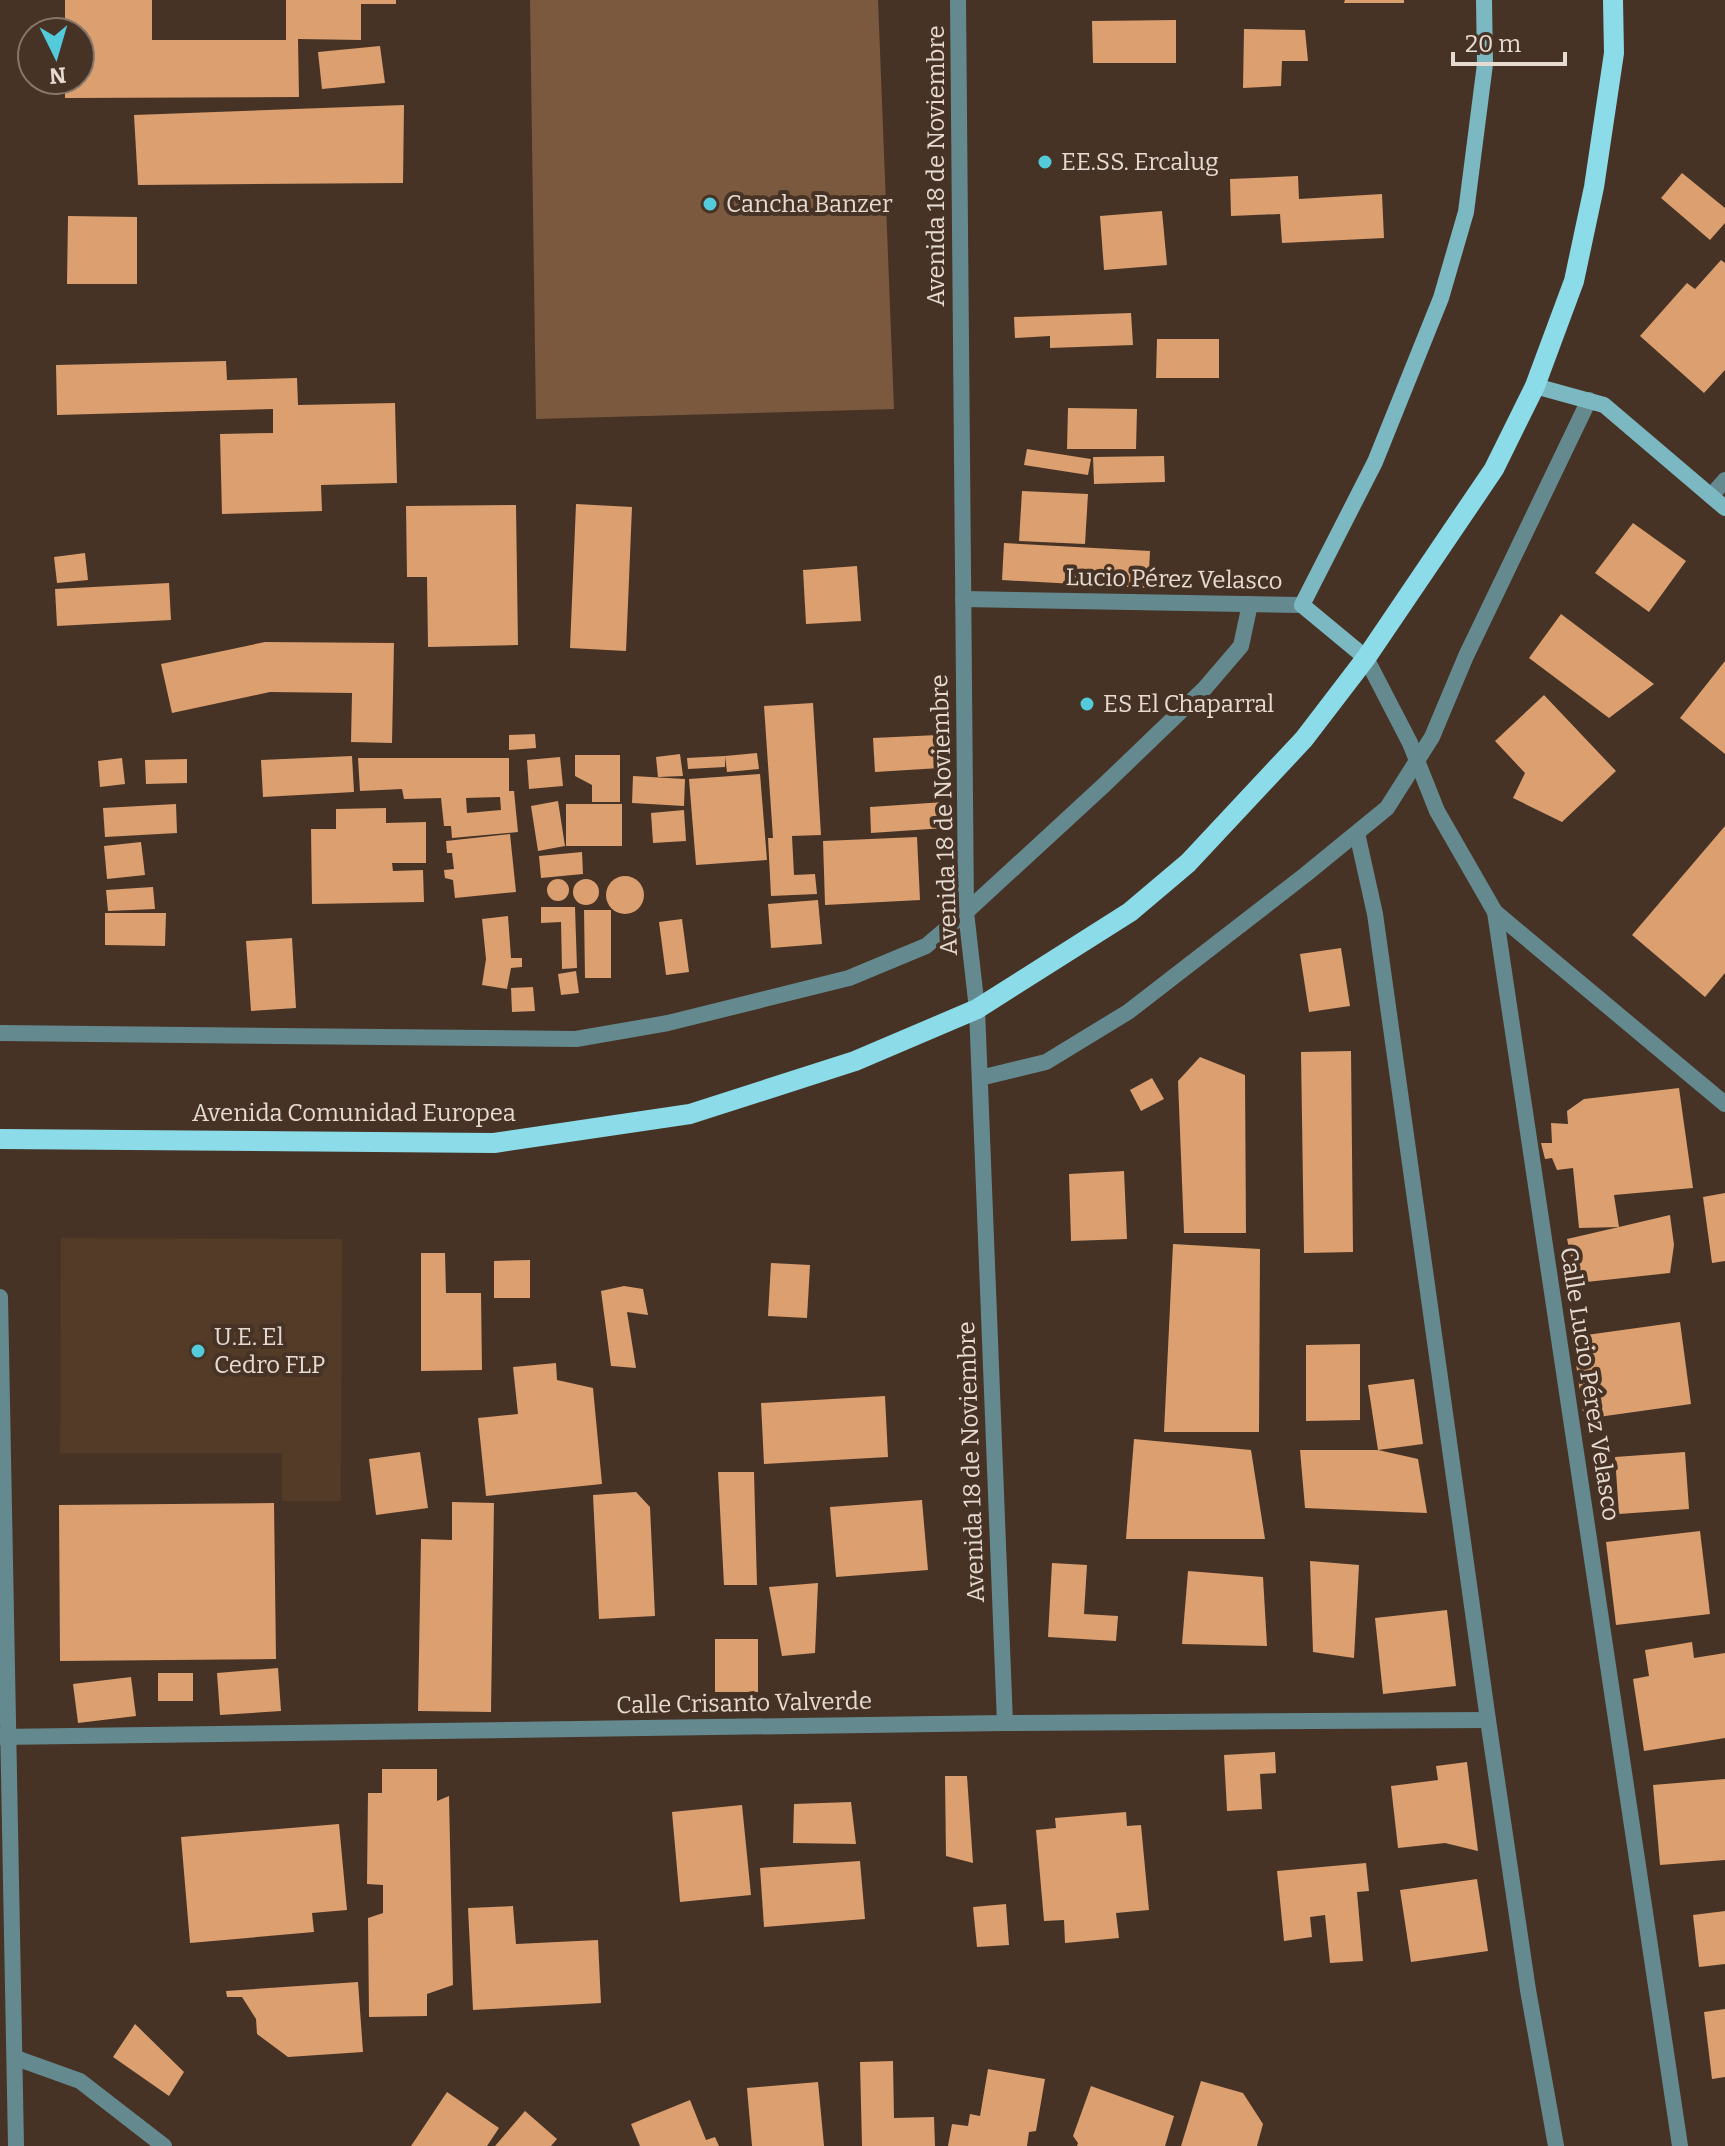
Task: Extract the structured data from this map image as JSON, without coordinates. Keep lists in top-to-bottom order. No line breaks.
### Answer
{"streets":{"main road":["Lucio Pérez Velasco","Avenida Comunidad Europea"],"street":["Avenida 18 de Noviembre","Calle Lucio Pérez Velasco","Calle Crisanto Valverde"]},"crossings":[["Avenida 18 de Noviembre","Lucio Pérez Velasco"],["Avenida 18 de Noviembre","Avenida Comunidad Europea"],["Avenida 18 de Noviembre","Calle Crisanto Valverde"],["Lucio Pérez Velasco","Avenida Comunidad Europea"],["Lucio Pérez Velasco","Calle Lucio Pérez Velasco"],["Avenida Comunidad Europea","Calle Lucio Pérez Velasco"]],"places":["EE.SS. Ercalug","Cancha Banzer","ES El Chaparral","U.E. El Cedro FLP"],"scale_bar":"20 m","north":"bottom"}
